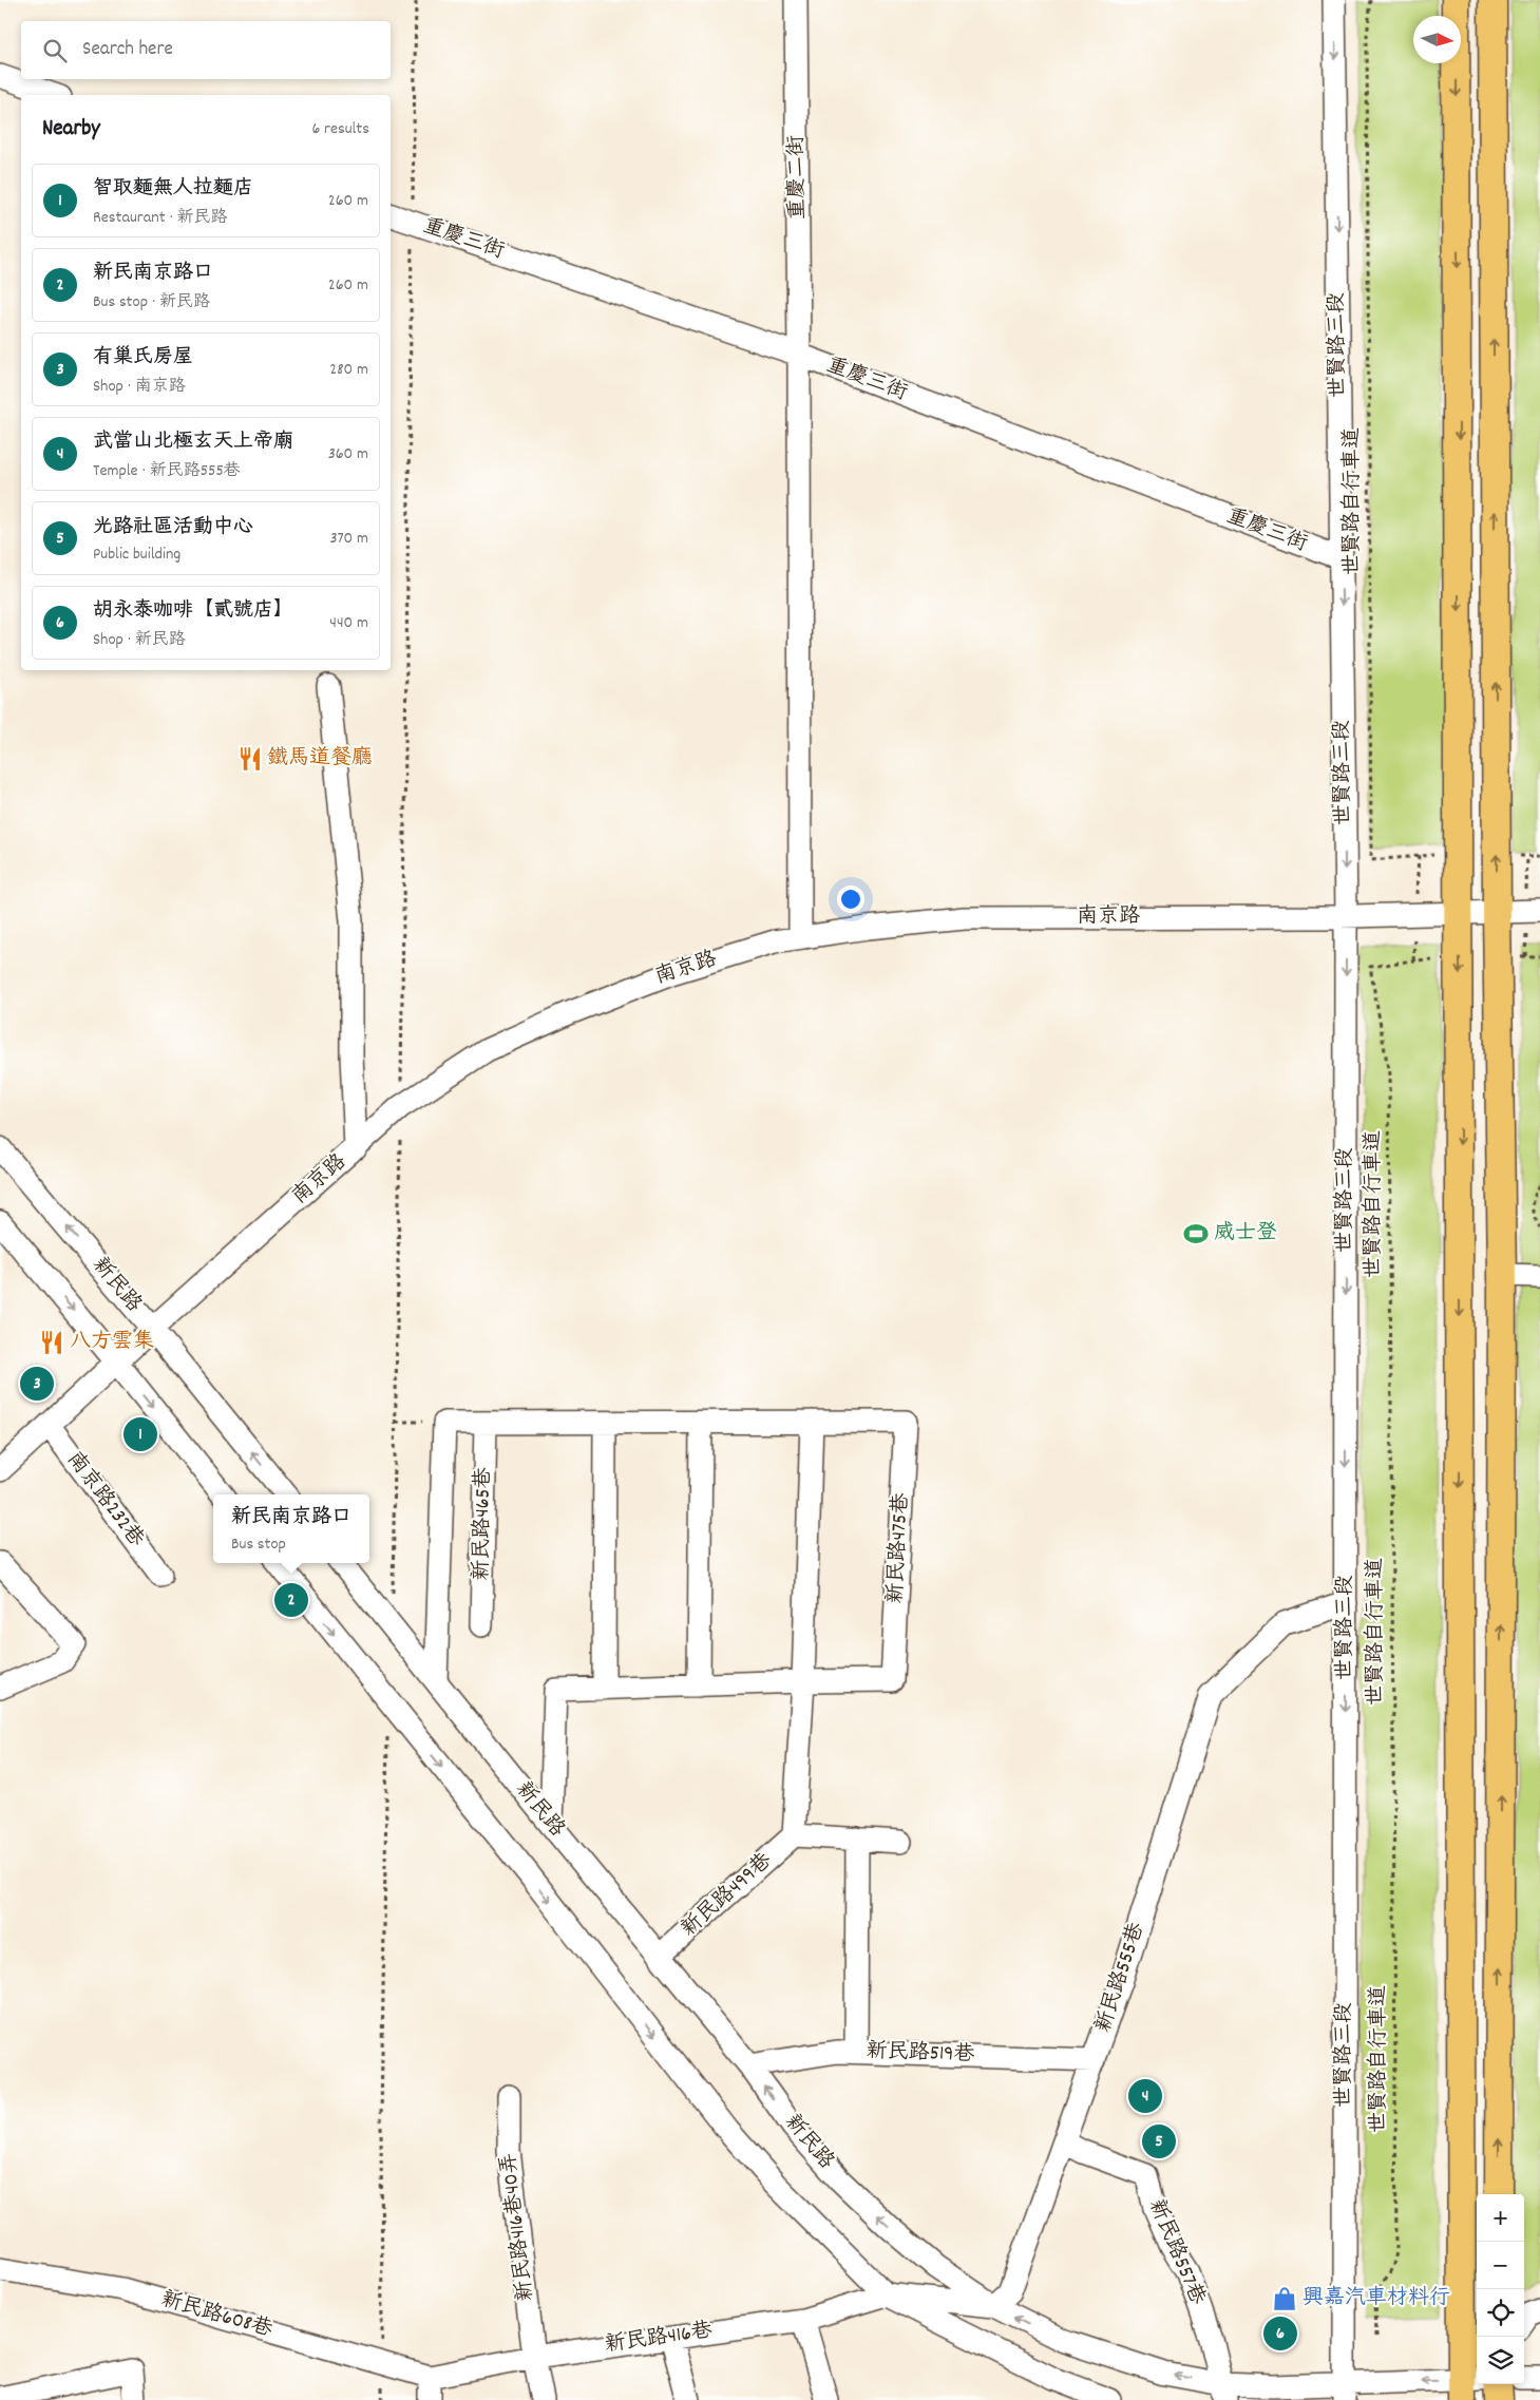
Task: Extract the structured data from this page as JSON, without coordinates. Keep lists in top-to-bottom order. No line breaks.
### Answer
{"streets":{"street":["重慶二街","重慶三街","世賢路三段","南京路","新民路","南京路232巷","新民路465巷","新民路475巷","新民路499巷","新民路555巷","新民路519巷","新民路416巷40弄","新民路557巷","新民路608巷","新民路416巷"],"path":["世賢路自行車道"]},"crossings":[["重慶二街","重慶三街"],["重慶二街","南京路"],["重慶三街","世賢路三段"],["世賢路三段","南京路"],["世賢路三段","新民路"],["世賢路三段","新民路555巷"],["南京路","新民路"],["南京路","南京路232巷"],["新民路","新民路475巷"],["新民路","新民路499巷"],["新民路","新民路555巷"],["新民路","新民路519巷"],["新民路","新民路557巷"],["新民路465巷","新民路475巷"],["新民路555巷","新民路519巷"],["新民路555巷","新民路557巷"],["新民路416巷40弄","新民路416巷"],["新民路608巷","新民路416巷"]],"one_way":["世賢路三段"],"places":{"restaurant":["鐵馬道餐廳","八方雲集"],"sports":["威士登"],"shop":["興嘉汽車材料行"]},"north":"right","page":{"search":"Search here","heading":["Nearby","6 results"],"list":[{"mark":"1","name":"智取麵無人拉麵店","note":"Restaurant · 新民路","value":"260 m"},{"mark":"2","name":"新民南京路口","note":"Bus stop · 新民路","value":"260 m"},{"mark":"3","name":"有巢氏房屋","note":"Shop · 南京路","value":"280 m"},{"mark":"4","name":"武當山北極玄天上帝廟","note":"Temple · 新民路555巷","value":"360 m"},{"mark":"5","name":"光路社區活動中心","note":"Public building","value":"370 m"},{"mark":"6","name":"胡永泰咖啡【貳號店】","note":"Shop · 新民路","value":"440 m"}],"pins":["3","1","2","4","5","6"],"popup":["新民南京路口","Bus stop"],"map_buttons":["+","−"]}}
